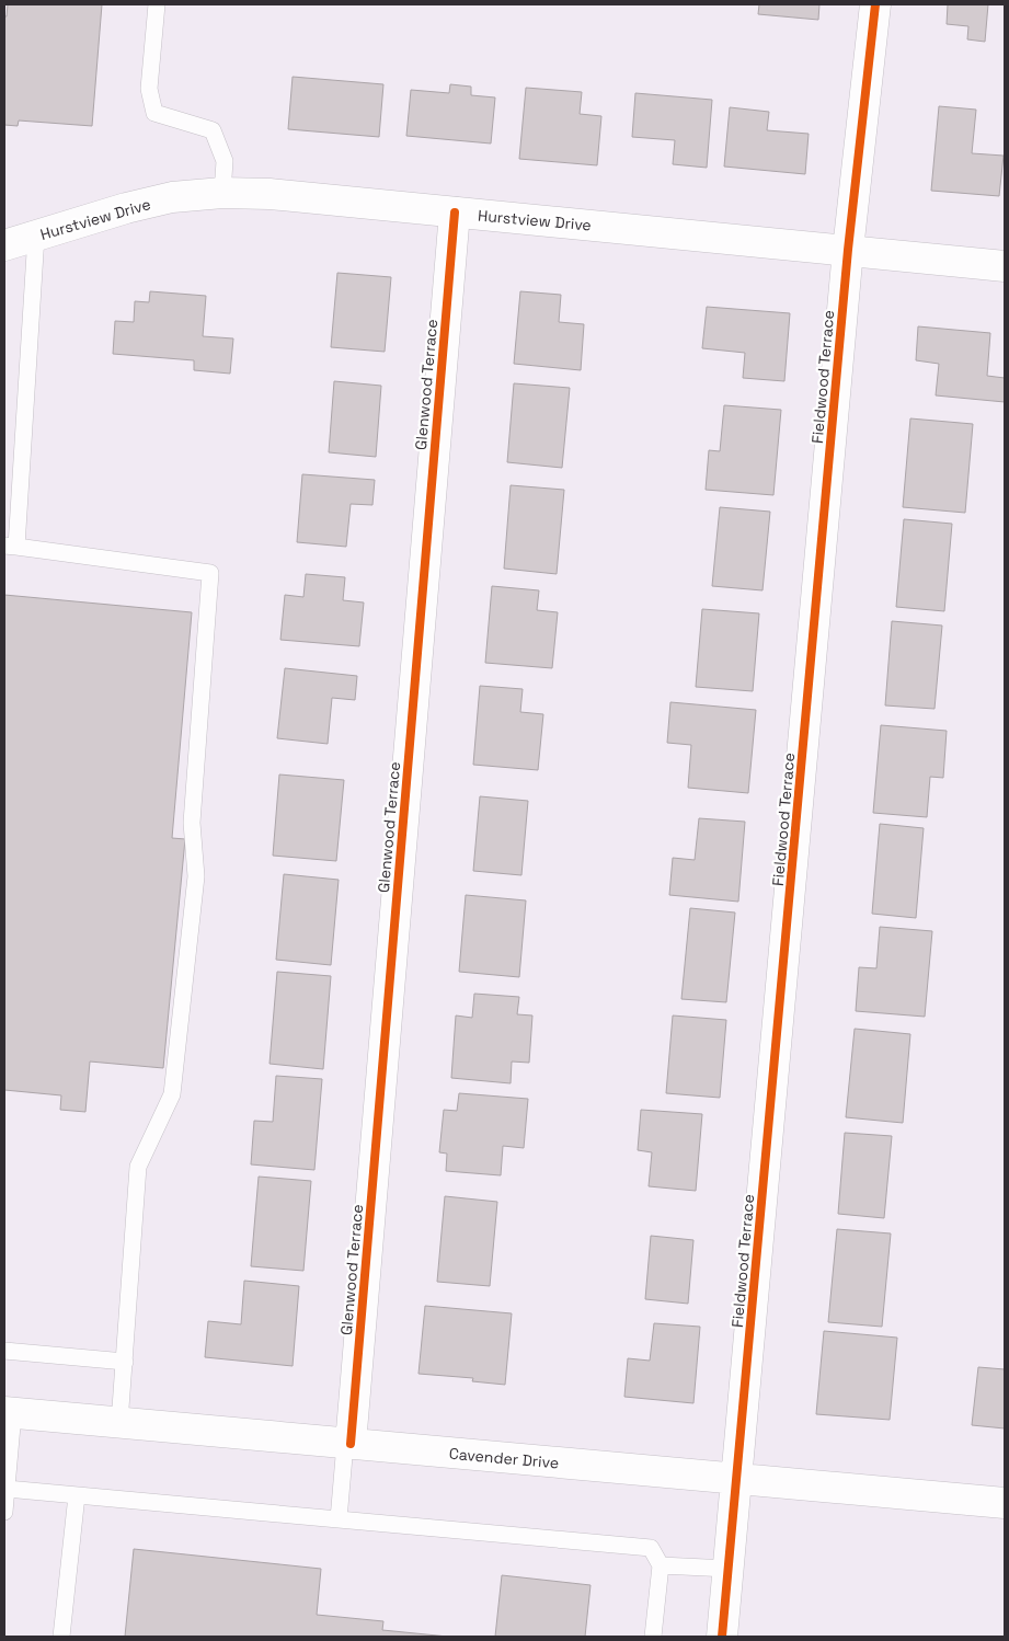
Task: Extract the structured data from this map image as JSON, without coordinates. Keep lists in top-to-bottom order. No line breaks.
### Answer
{"streets":{"street":["Hurstview Drive","Fieldwood Terrace","Glenwood Terrace","Cavender Drive"]},"crossings":[["Hurstview Drive","Fieldwood Terrace"],["Hurstview Drive","Glenwood Terrace"],["Fieldwood Terrace","Cavender Drive"],["Glenwood Terrace","Cavender Drive"]]}
